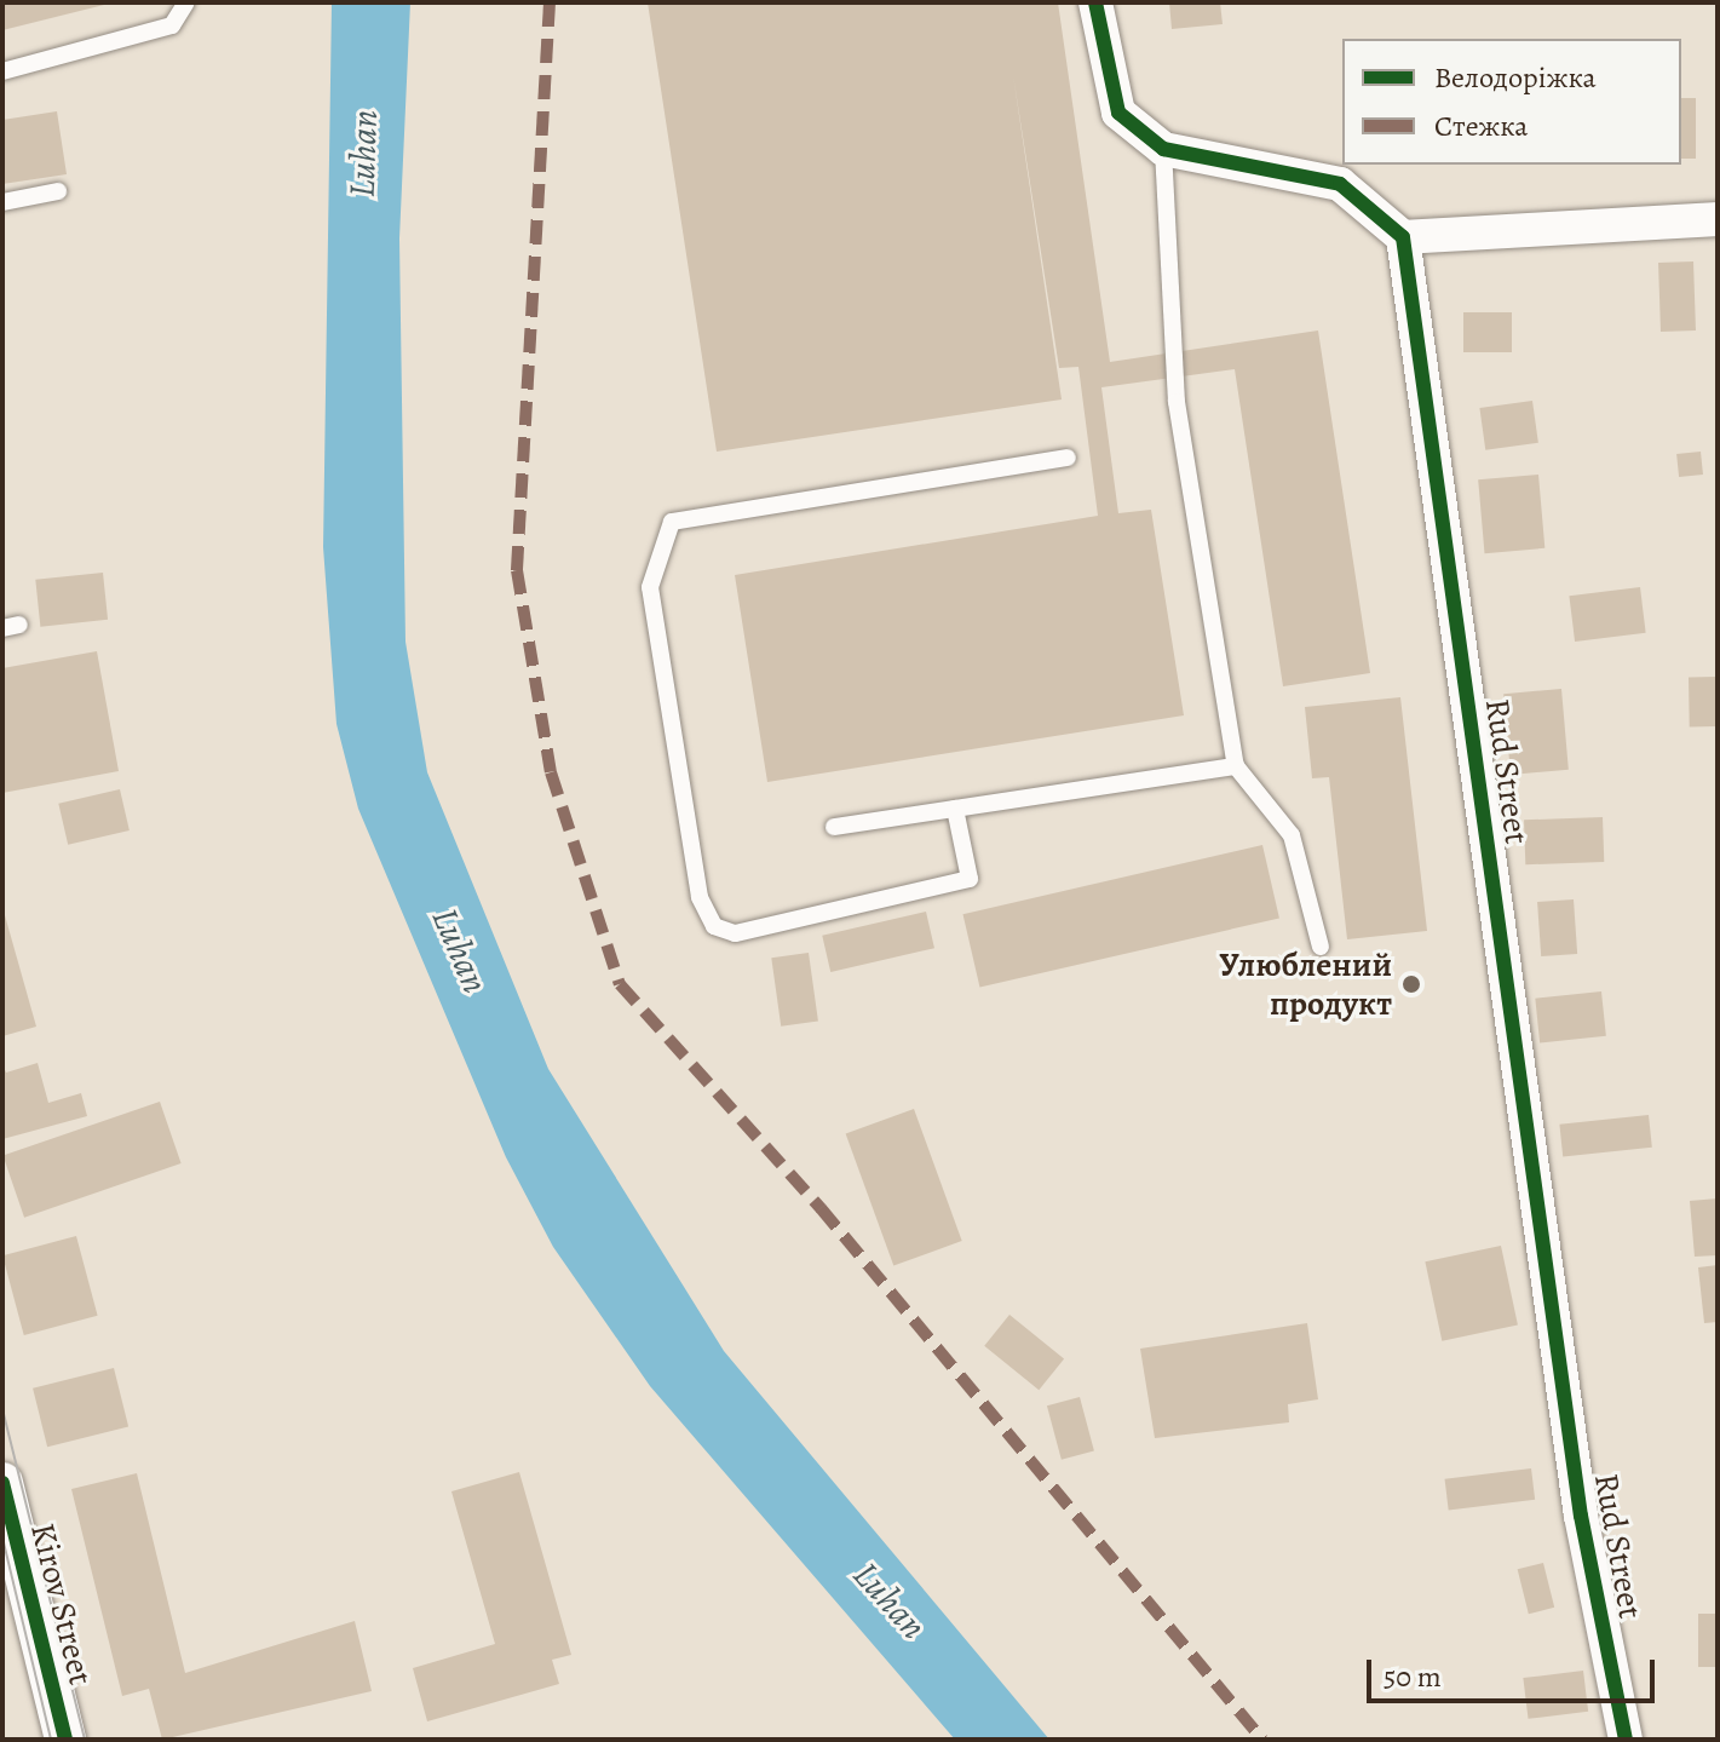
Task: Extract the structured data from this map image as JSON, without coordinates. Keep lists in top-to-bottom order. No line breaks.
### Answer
{"streets":{"street":["Rud Street","Kirov Street"]},"water":["Luhan"],"places":["Улюблений продукт"],"legend":["Велодоріжка","Стежка"],"scale_bar":"50 m"}
